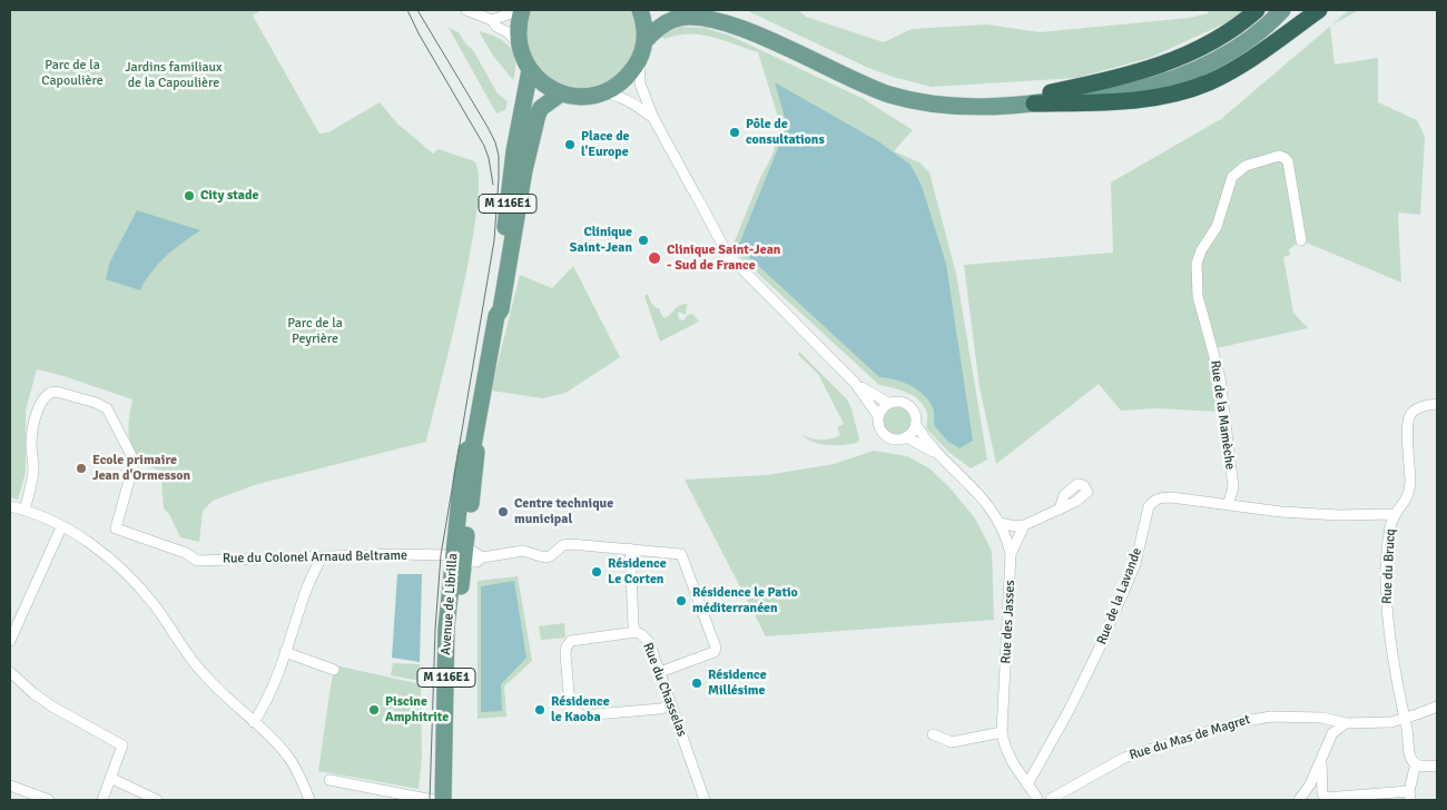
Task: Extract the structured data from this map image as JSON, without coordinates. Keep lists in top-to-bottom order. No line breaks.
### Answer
{"streets":{"main road":["M 116E1","Avenue de Librilla"],"street":["Rue de la Mamèche","Rue du Colonel Arnaud Beltrame","Rue du Brucq","Rue de la Lavande","Rue des Jasses","Rue du Chasselas","Rue du Mas de Magret"]},"crossings":[["M 116E1","Avenue de Librilla"],["Rue de la Mamèche","Rue de la Lavande"],["Rue du Colonel Arnaud Beltrame","Avenue de Librilla"],["Rue du Colonel Arnaud Beltrame","Rue du Chasselas"],["Rue du Brucq","Rue de la Lavande"],["Rue du Brucq","Rue du Mas de Magret"],["Rue de la Lavande","Rue des Jasses"],["Rue des Jasses","Rue du Mas de Magret"]],"parks":["Parc de la Capoulière","Jardins familiaux de la Capoulière","Parc de la Peyrière"],"places":["Pôle de consultations","Place de l'Europe","City stade","Clinique Saint-Jean","Clinique Saint-Jean - Sud de France","Ecole primaire Jean d'Ormesson","Centre technique municipal","Résidence Le Corten","Résidence le Patio méditerranéen","Résidence Millésime","Piscine Amphitrite","Résidence le Kaoba"]}
